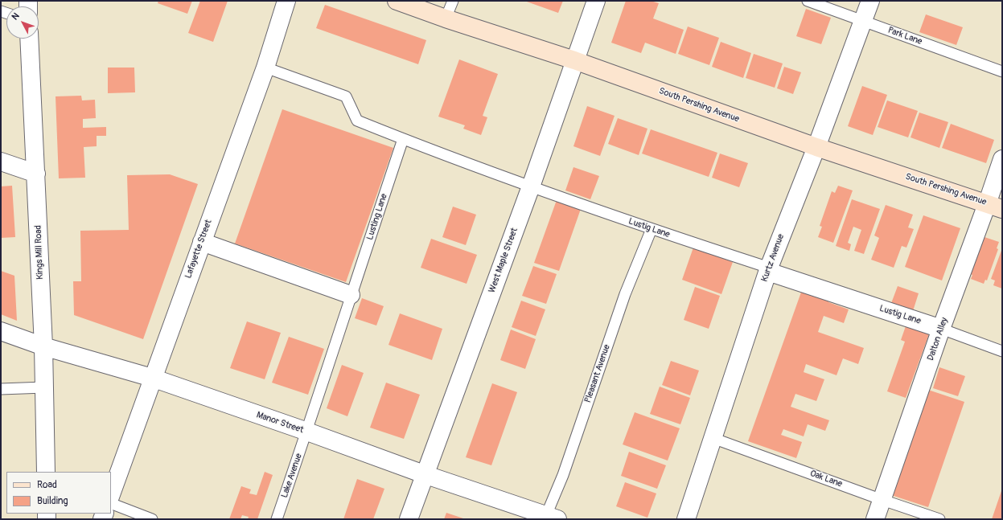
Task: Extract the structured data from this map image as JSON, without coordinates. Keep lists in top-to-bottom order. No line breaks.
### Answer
{"streets":{"street":["South Pershing Avenue","Lustig Lane","Lafayette Street","Kings Mill Road","Kurtz Avenue","West Maple Street","Dalton Alley","Manor Street"],"lane":["Park Lane","Lusting Lane","Pleasant Avenue","Lake Avenue","Oak Lane"]},"crossings":[["Park Lane","Kurtz Avenue"],["South Pershing Avenue","Kurtz Avenue"],["South Pershing Avenue","West Maple Street"],["South Pershing Avenue","Dalton Alley"],["Lusting Lane","Lustig Lane"],["Lusting Lane","Manor Street"],["Lusting Lane","Lake Avenue"],["Lustig Lane","Lafayette Street"],["Lustig Lane","Kurtz Avenue"],["Lustig Lane","West Maple Street"],["Lustig Lane","Dalton Alley"],["Lustig Lane","Pleasant Avenue"],["Lafayette Street","Manor Street"],["Kings Mill Road","Manor Street"],["Kurtz Avenue","Oak Lane"],["West Maple Street","Manor Street"],["Dalton Alley","Oak Lane"],["Pleasant Avenue","Manor Street"],["Manor Street","Lake Avenue"]],"legend":["Road","Building"],"north":"top left"}
